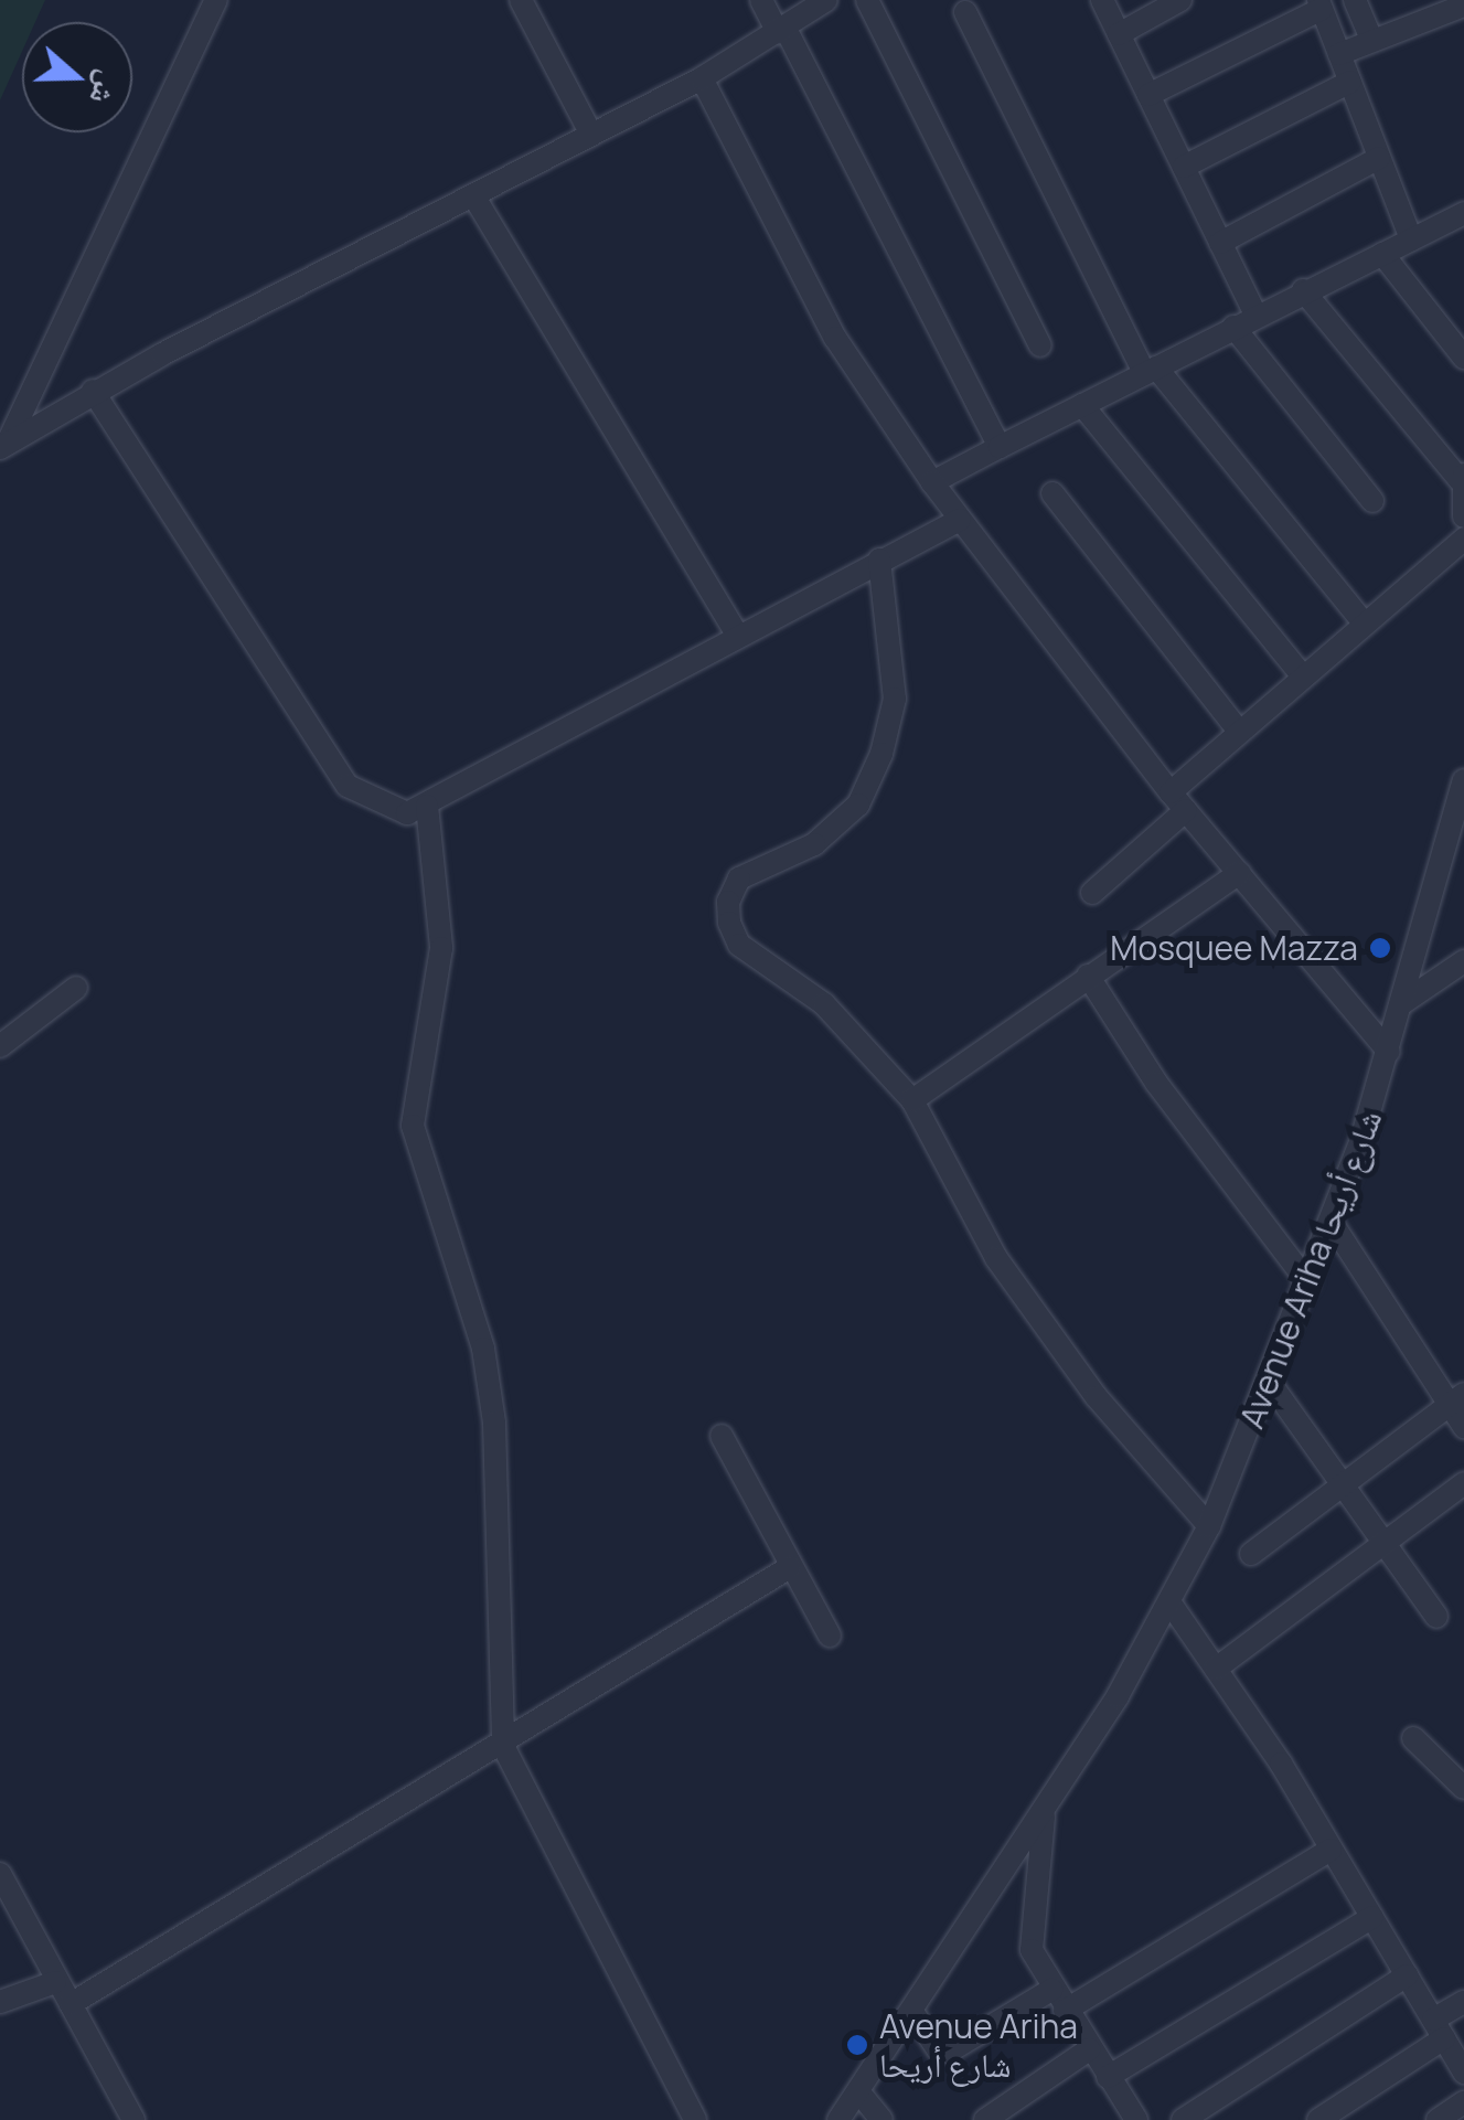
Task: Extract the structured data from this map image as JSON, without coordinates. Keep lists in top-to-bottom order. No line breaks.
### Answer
{"streets":{"street":["Avenue Ariha شارع أريحا"]},"places":["Mosquee Mazza","Avenue Ariha شارع أريحا"],"north":"right"}
